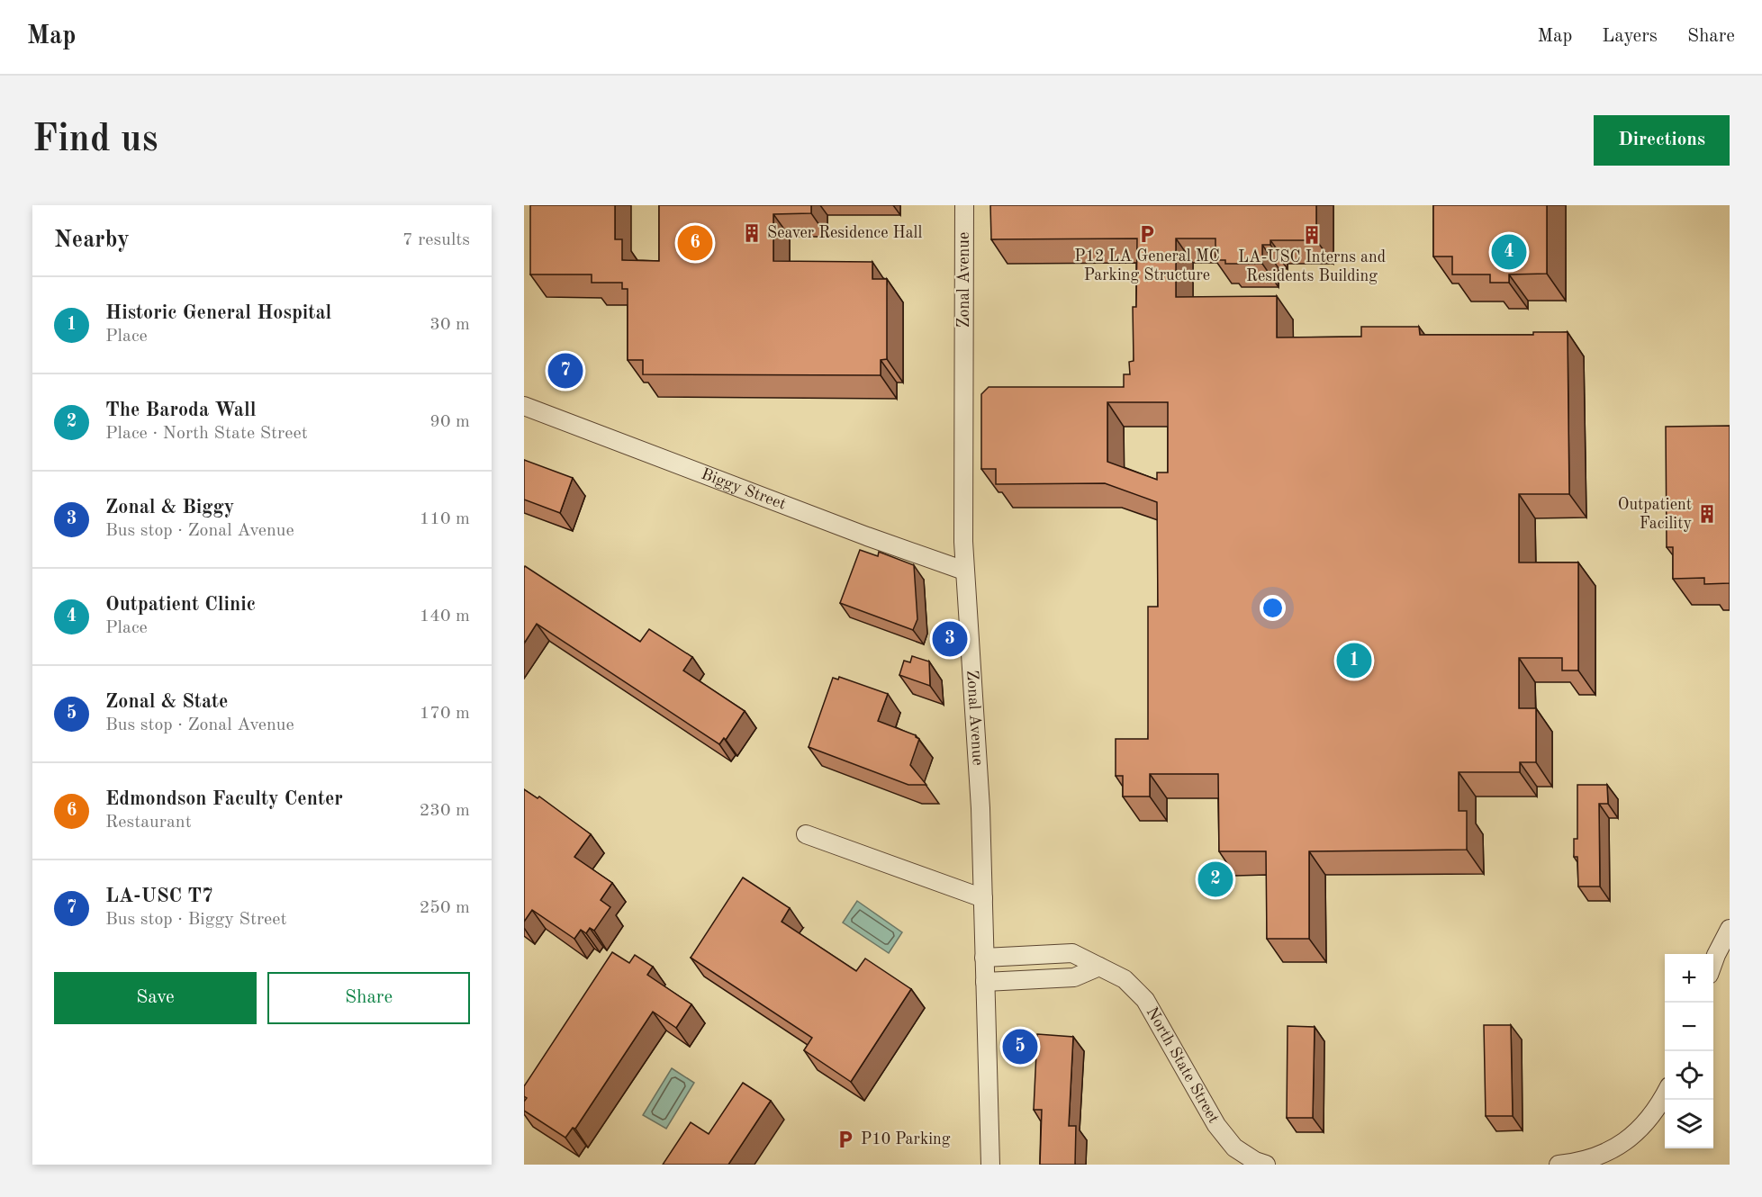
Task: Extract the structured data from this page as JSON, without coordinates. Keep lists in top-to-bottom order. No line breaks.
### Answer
{"streets":{"street":["Zonal Avenue","Biggy Street","North State Street"]},"crossings":[["Zonal Avenue","Biggy Street"],["Zonal Avenue","North State Street"]],"places":{"building":["Seaver Residence Hall","LA-USC Interns and Residents Building","Outpatient Facility"],"parking":["P12 LA General MC Parking Structure","P10 Parking"]},"page":{"header":"Map","nav":["Map","Layers","Share"],"buttons":["Directions",["Save","Share"]],"title":"Find us","heading":["Nearby","7 results"],"pins":["6","4","7","3","1","2","5"],"list":[{"mark":"1","name":"Historic General Hospital","note":"Place","value":"30 m"},{"mark":"2","name":"The Baroda Wall","note":"Place · North State Street","value":"90 m"},{"mark":"3","name":"Zonal & Biggy","note":"Bus stop · Zonal Avenue","value":"110 m"},{"mark":"4","name":"Outpatient Clinic","note":"Place","value":"140 m"},{"mark":"5","name":"Zonal & State","note":"Bus stop · Zonal Avenue","value":"170 m"},{"mark":"6","name":"Edmondson Faculty Center","note":"Restaurant","value":"230 m"},{"mark":"7","name":"LA-USC T7","note":"Bus stop · Biggy Street","value":"250 m"}],"map_buttons":["+","−"]}}
